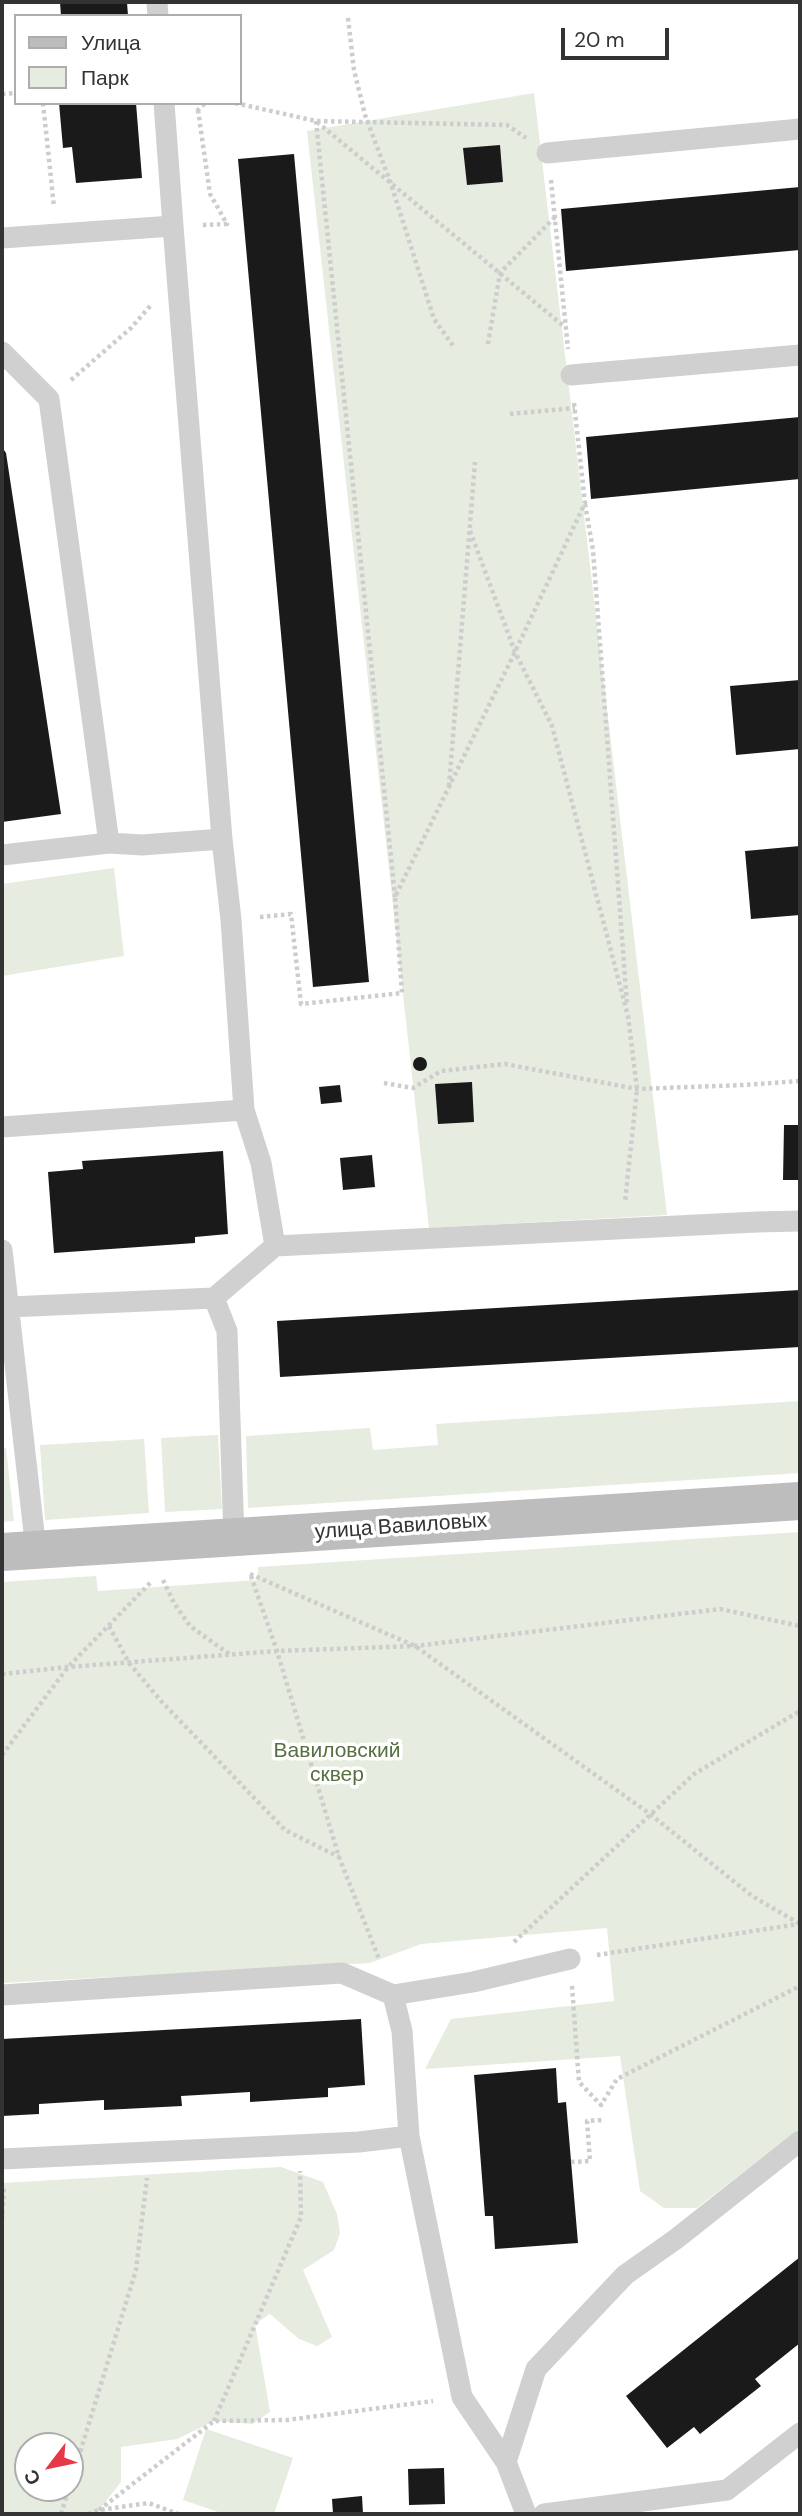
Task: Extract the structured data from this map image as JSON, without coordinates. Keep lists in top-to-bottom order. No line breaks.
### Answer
{"streets":{"street":["улица Вавиловых"]},"parks":["Вавиловский сквер"],"legend":["Улица","Парк"],"scale_bar":"20 m","north":"bottom left"}
